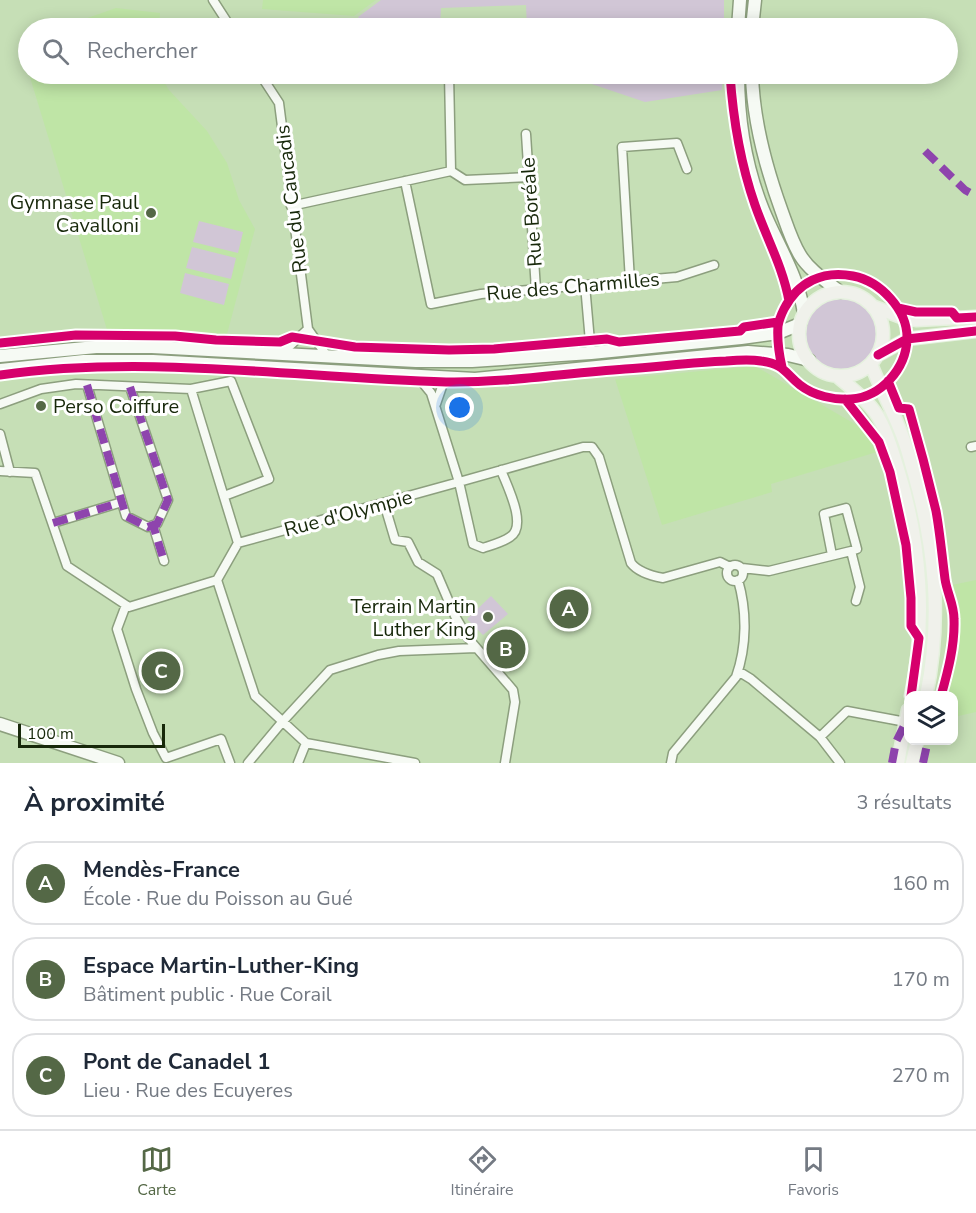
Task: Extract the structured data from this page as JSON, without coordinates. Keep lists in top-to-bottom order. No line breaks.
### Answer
{"streets":{"street":["Rue du Caucadis","Rue Boréale","Rue des Charmilles","Rue d'Olympie"]},"crossings":[["Rue Boréale","Rue des Charmilles"]],"places":["Gymnase Paul Cavalloni","Perso Coiffure","Terrain Martin Luther King"],"scale_bar":"100 m","page":{"search":"Rechercher","pins":["A","B","C"],"scale":"100 m","heading":["À proximité","3 résultats"],"list":[{"mark":"A","name":"Mendès-France","note":"École · Rue du Poisson au Gué","value":"160 m"},{"mark":"B","name":"Espace Martin-Luther-King","note":"Bâtiment public · Rue Corail","value":"170 m"},{"mark":"C","name":"Pont de Canadel 1","note":"Lieu · Rue des Ecuyeres","value":"270 m"}],"nav":["Carte","Itinéraire","Favoris"]}}
